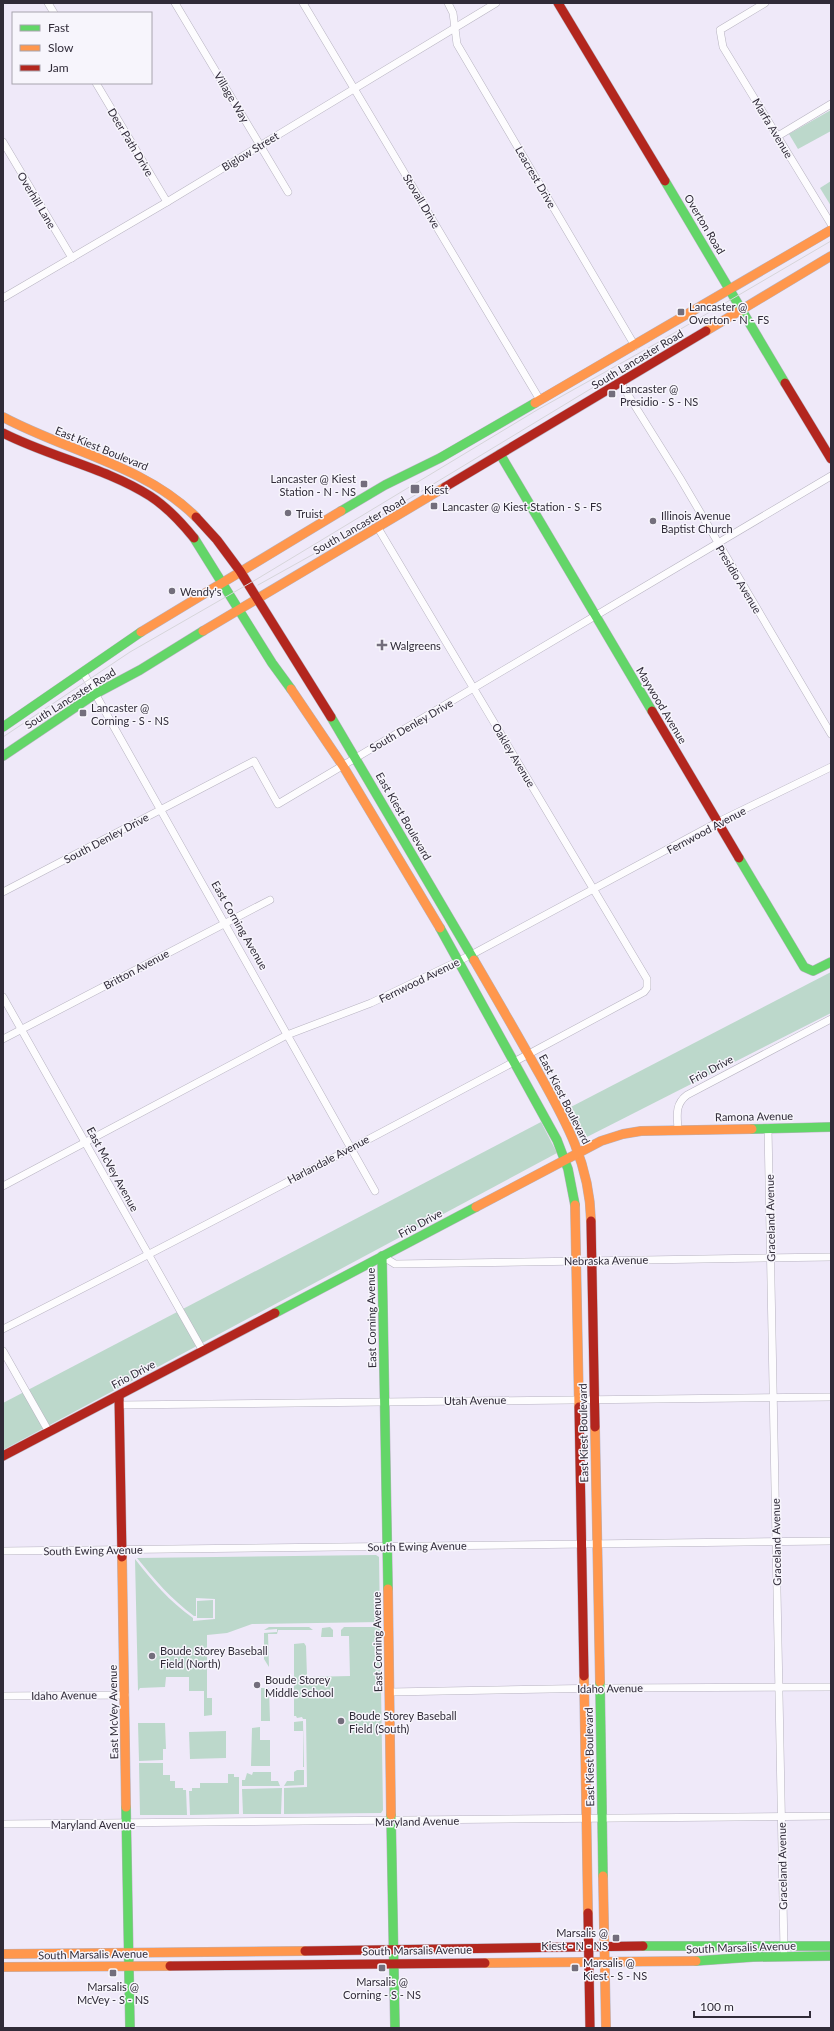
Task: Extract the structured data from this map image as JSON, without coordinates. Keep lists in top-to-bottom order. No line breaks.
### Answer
{"streets":{"main road":["Overton Road","South Lancaster Road","East Kiest Boulevard","Maywood Avenue","East Corning Avenue","Frio Drive","Ramona Avenue","East McVey Avenue","South Marsalis Avenue"],"street":["Village Way","Marfa Avenue","Deer Path Drive","Biglow Street","Leacrest Drive","Overhill Lane","Stovall Drive","Presidio Avenue","South Denley Drive","Oakley Avenue","Fernwood Avenue","Britton Avenue","Harlandale Avenue","Graceland Avenue","Nebraska Avenue","Utah Avenue","South Ewing Avenue","Idaho Avenue","Maryland Avenue"]},"crossings":[["Village Way","Biglow Street"],["Deer Path Drive","Biglow Street"],["Biglow Street","Leacrest Drive"],["Biglow Street","Overhill Lane"],["Biglow Street","Stovall Drive"],["Leacrest Drive","South Lancaster Road"],["Stovall Drive","South Lancaster Road"],["Overton Road","South Lancaster Road"],["South Lancaster Road","East Kiest Boulevard"],["South Lancaster Road","Presidio Avenue"],["South Lancaster Road","Maywood Avenue"],["South Lancaster Road","Oakley Avenue"],["South Lancaster Road","East Corning Avenue"],["East Kiest Boulevard","South Denley Drive"],["East Kiest Boulevard","Fernwood Avenue"],["East Kiest Boulevard","Frio Drive"],["East Kiest Boulevard","Harlandale Avenue"],["East Kiest Boulevard","Nebraska Avenue"],["East Kiest Boulevard","Utah Avenue"],["East Kiest Boulevard","South Ewing Avenue"],["East Kiest Boulevard","Idaho Avenue"],["East Kiest Boulevard","Maryland Avenue"],["East Kiest Boulevard","South Marsalis Avenue"],["Presidio Avenue","South Denley Drive"],["Maywood Avenue","South Denley Drive"],["Maywood Avenue","Fernwood Avenue"],["South Denley Drive","Oakley Avenue"],["South Denley Drive","East Corning Avenue"],["Oakley Avenue","Fernwood Avenue"],["Oakley Avenue","Harlandale Avenue"],["Fernwood Avenue","East Corning Avenue"],["Fernwood Avenue","East McVey Avenue"],["East Corning Avenue","Britton Avenue"],["East Corning Avenue","Frio Drive"],["East Corning Avenue","Harlandale Avenue"],["East Corning Avenue","Nebraska Avenue"],["East Corning Avenue","Utah Avenue"],["East Corning Avenue","South Ewing Avenue"],["East Corning Avenue","Idaho Avenue"],["East Corning Avenue","Maryland Avenue"],["East Corning Avenue","South Marsalis Avenue"],["Britton Avenue","East McVey Avenue"],["Frio Drive","Ramona Avenue"],["Frio Drive","East McVey Avenue"],["Frio Drive","Nebraska Avenue"],["Frio Drive","Utah Avenue"],["Ramona Avenue","Graceland Avenue"],["Harlandale Avenue","East McVey Avenue"],["East McVey Avenue","Utah Avenue"],["East McVey Avenue","South Ewing Avenue"],["East McVey Avenue","Idaho Avenue"],["East McVey Avenue","Maryland Avenue"],["East McVey Avenue","South Marsalis Avenue"],["Graceland Avenue","Nebraska Avenue"],["Graceland Avenue","Utah Avenue"],["Graceland Avenue","South Ewing Avenue"],["Graceland Avenue","Idaho Avenue"],["Graceland Avenue","Maryland Avenue"],["Graceland Avenue","South Marsalis Avenue"]],"places":{"transit":["Lancaster @ Overton - N - FS","Lancaster @ Presidio - S - NS","Lancaster @ Kiest Station - N - NS","Kiest","Lancaster @ Kiest Station - S - FS","Lancaster @ Corning - S - NS","Marsalis @ Kiest - N - NS","Marsalis @ Corning - S - NS","Marsalis @ Kiest - S - NS","Marsalis @ McVey - S - NS"],"other":["Truist","Illinois Avenue Baptist Church","Wendy's","Boude Storey Baseball Field (North)","Boude Storey Middle School","Boude Storey Baseball Field (South)"],"health":["Walgreens"]},"legend":["Fast","Slow","Jam"],"scale_bar":"100 m"}
